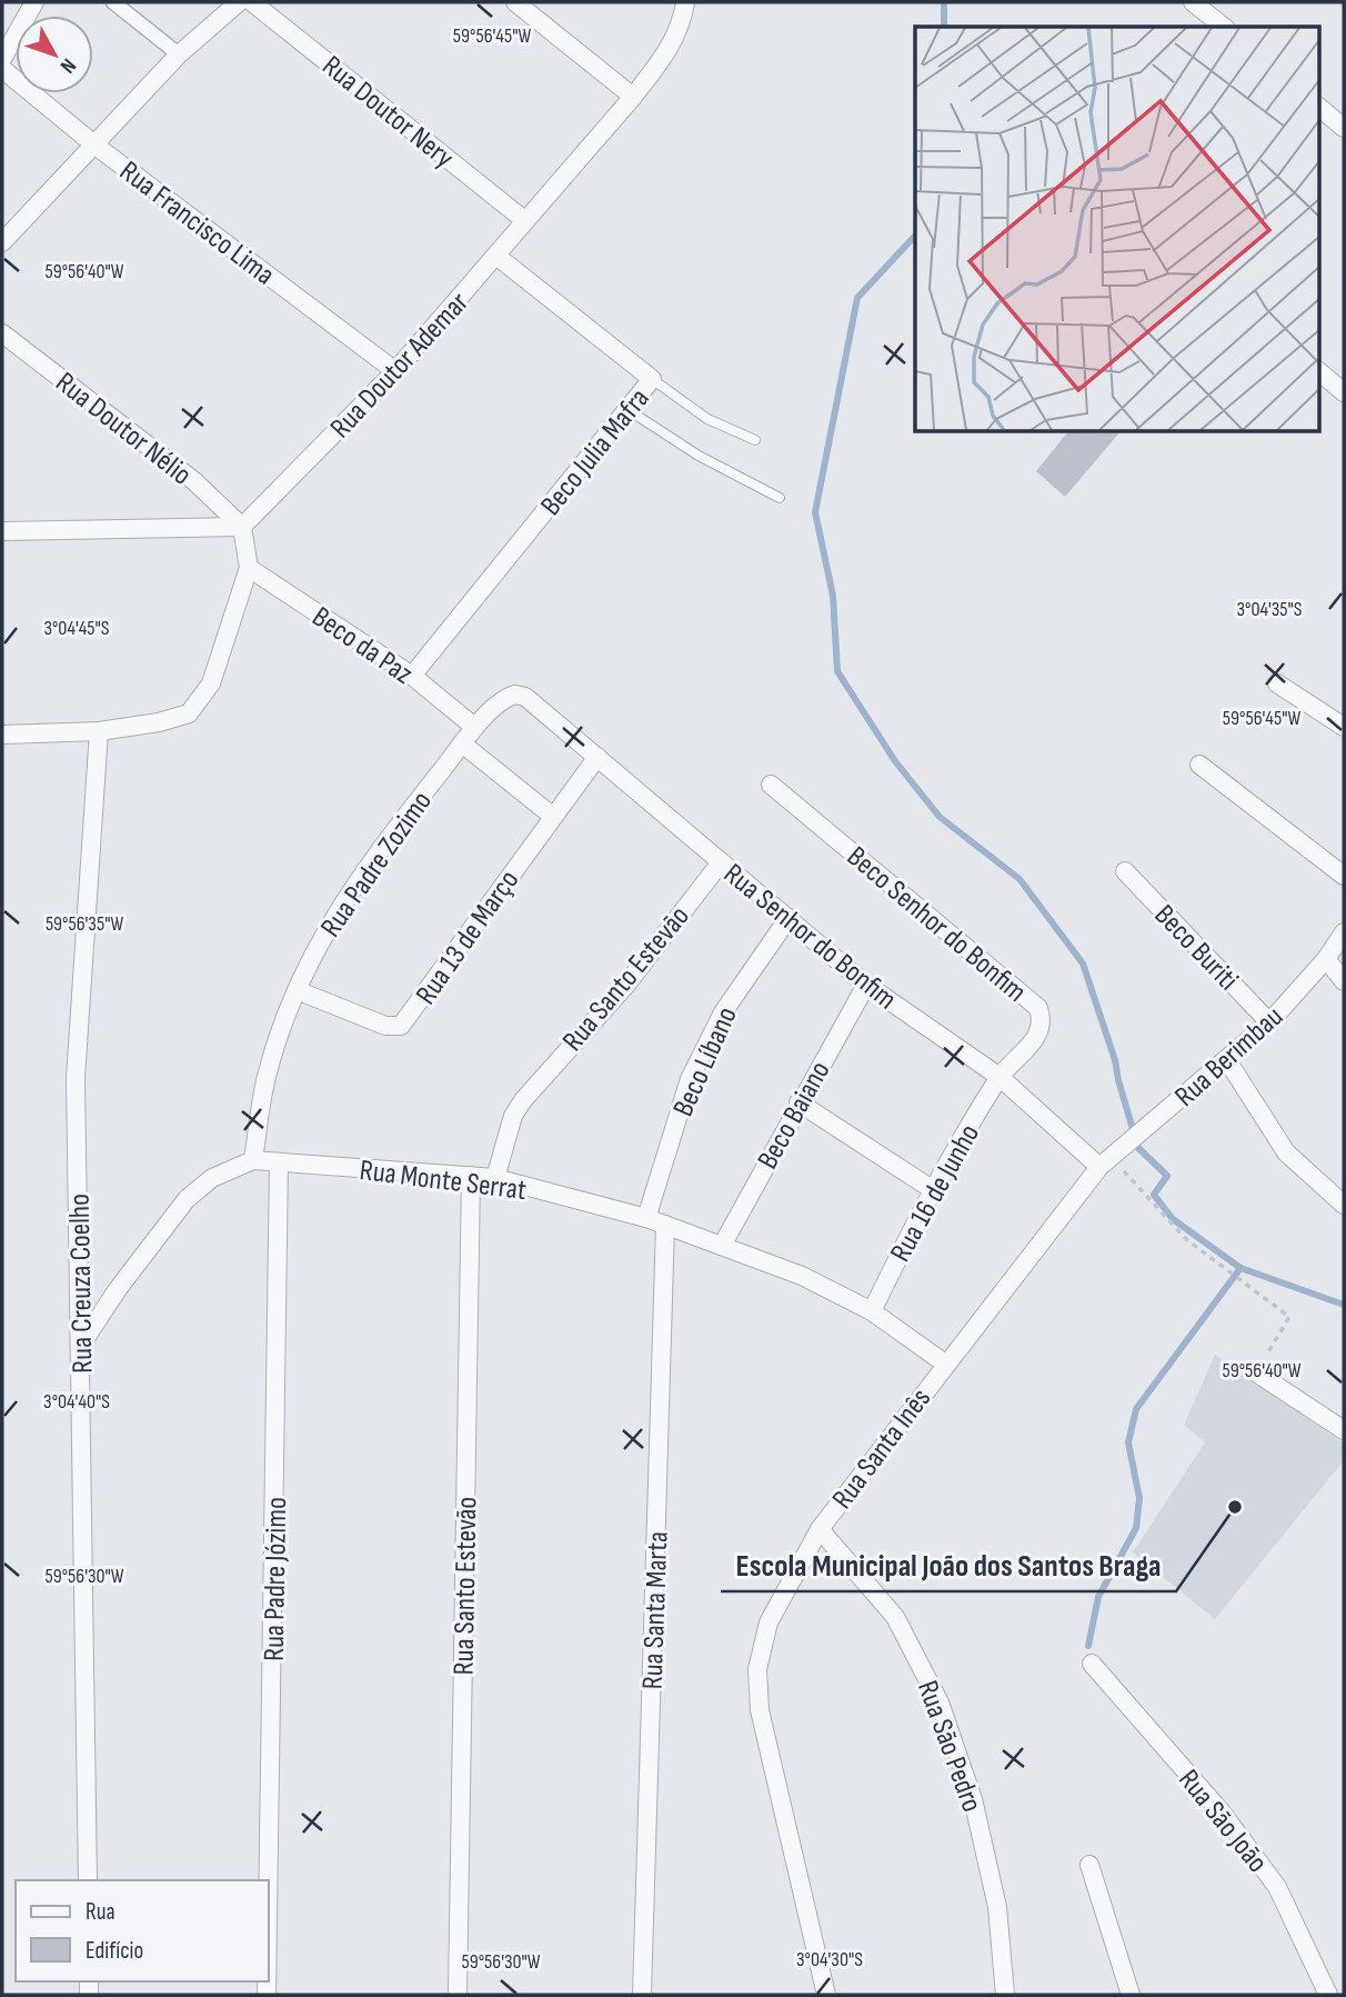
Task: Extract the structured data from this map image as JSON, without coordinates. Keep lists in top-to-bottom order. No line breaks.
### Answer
{"streets":{"street":["Rua Doutor Nery","Rua Francisco Lima","Rua Doutor Ademar","Rua Doutor Nélio","Beco Julia Mafra","Beco da Paz","Rua Padre Zozimo","Beco Senhor do Bonfim","Rua Senhor do Bonfim","Rua 13 de Março","Beco Buriti","Rua Santo Estevão","Rua Berimbau","Beco Líbano","Beco Baiano","Rua Monte Serrat","Rua 16 de Junho","Rua Creuza Coelho","Rua Santa Inês","Rua Padre Józimo","Rua Santa Marta","Rua São Pedro","Rua São João"]},"crossings":[["Rua Doutor Nery","Rua Doutor Ademar"],["Rua Francisco Lima","Rua Doutor Ademar"],["Rua Doutor Ademar","Rua Doutor Nélio"],["Rua Doutor Ademar","Beco Julia Mafra"],["Beco Julia Mafra","Beco da Paz"],["Beco da Paz","Rua Padre Zozimo"],["Rua Padre Zozimo","Rua Senhor do Bonfim"],["Rua Padre Zozimo","Rua 13 de Março"],["Rua Padre Zozimo","Rua Monte Serrat"],["Beco Senhor do Bonfim","Rua Senhor do Bonfim"],["Beco Senhor do Bonfim","Rua 16 de Junho"],["Rua Senhor do Bonfim","Rua 13 de Março"],["Rua Senhor do Bonfim","Rua Santo Estevão"],["Rua Senhor do Bonfim","Rua Berimbau"],["Rua Senhor do Bonfim","Beco Líbano"],["Rua Senhor do Bonfim","Beco Baiano"],["Rua Senhor do Bonfim","Rua 16 de Junho"],["Rua Senhor do Bonfim","Rua Santa Inês"],["Beco Buriti","Rua Berimbau"],["Rua Santo Estevão","Rua Monte Serrat"],["Rua Berimbau","Rua Santa Inês"],["Beco Líbano","Rua Monte Serrat"],["Beco Baiano","Rua Monte Serrat"],["Rua Monte Serrat","Rua 16 de Junho"],["Rua Monte Serrat","Rua Creuza Coelho"],["Rua Monte Serrat","Rua Santa Inês"],["Rua Monte Serrat","Rua Padre Józimo"],["Rua Monte Serrat","Rua Santa Marta"],["Rua Santa Inês","Rua São Pedro"]],"places":["Escola Municipal João dos Santos Braga"],"legend":["Rua","Edifício"],"north":"bottom right","coordinates":["59°56'45\"W","59°56'40\"W","3°04'35\"S","3°04'45\"S","59°56'35\"W","3°04'40\"S","59°56'30\"W","3°04'30\"S"]}
